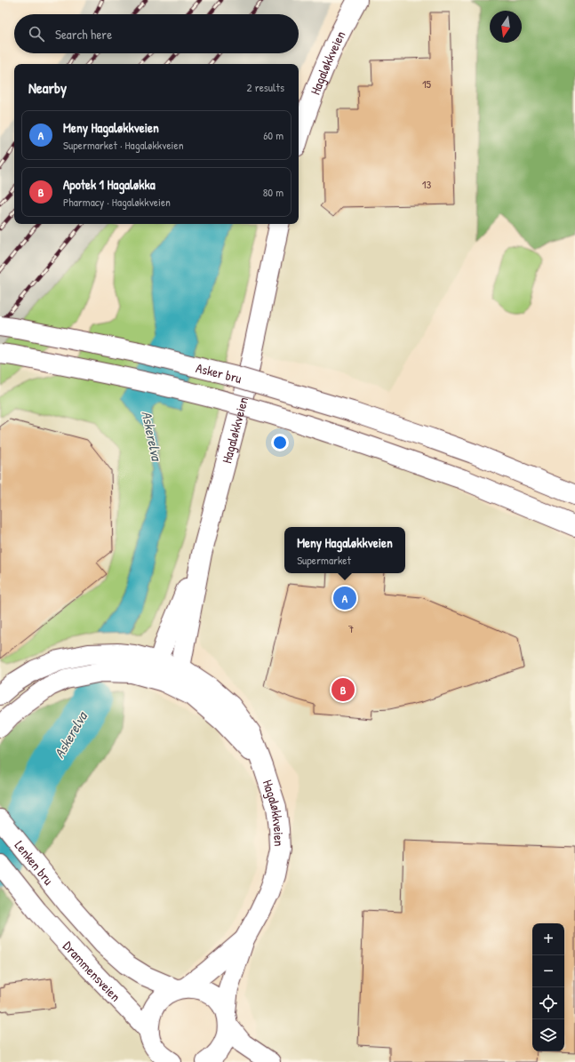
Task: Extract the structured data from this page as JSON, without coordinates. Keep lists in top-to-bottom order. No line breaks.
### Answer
{"streets":{"main road":["Hagaløkkveien","Asker bru","Lenken bru","Drammensveien"]},"crossings":[["Hagaløkkveien","Drammensveien"],["Lenken bru","Drammensveien"]],"water":["Askerelva"],"house_numbers":["15","13","7"],"north":"bottom","page":{"search":"Search here","heading":["Nearby","2 results"],"list":[{"mark":"A","name":"Meny Hagaløkkveien","note":"Supermarket · Hagaløkkveien","value":"60 m"},{"mark":"B","name":"Apotek 1 Hagaløkka","note":"Pharmacy · Hagaløkkveien","value":"80 m"}],"popup":["Meny Hagaløkkveien","Supermarket"],"pins":["A","B"],"map_buttons":["+","−"]}}
